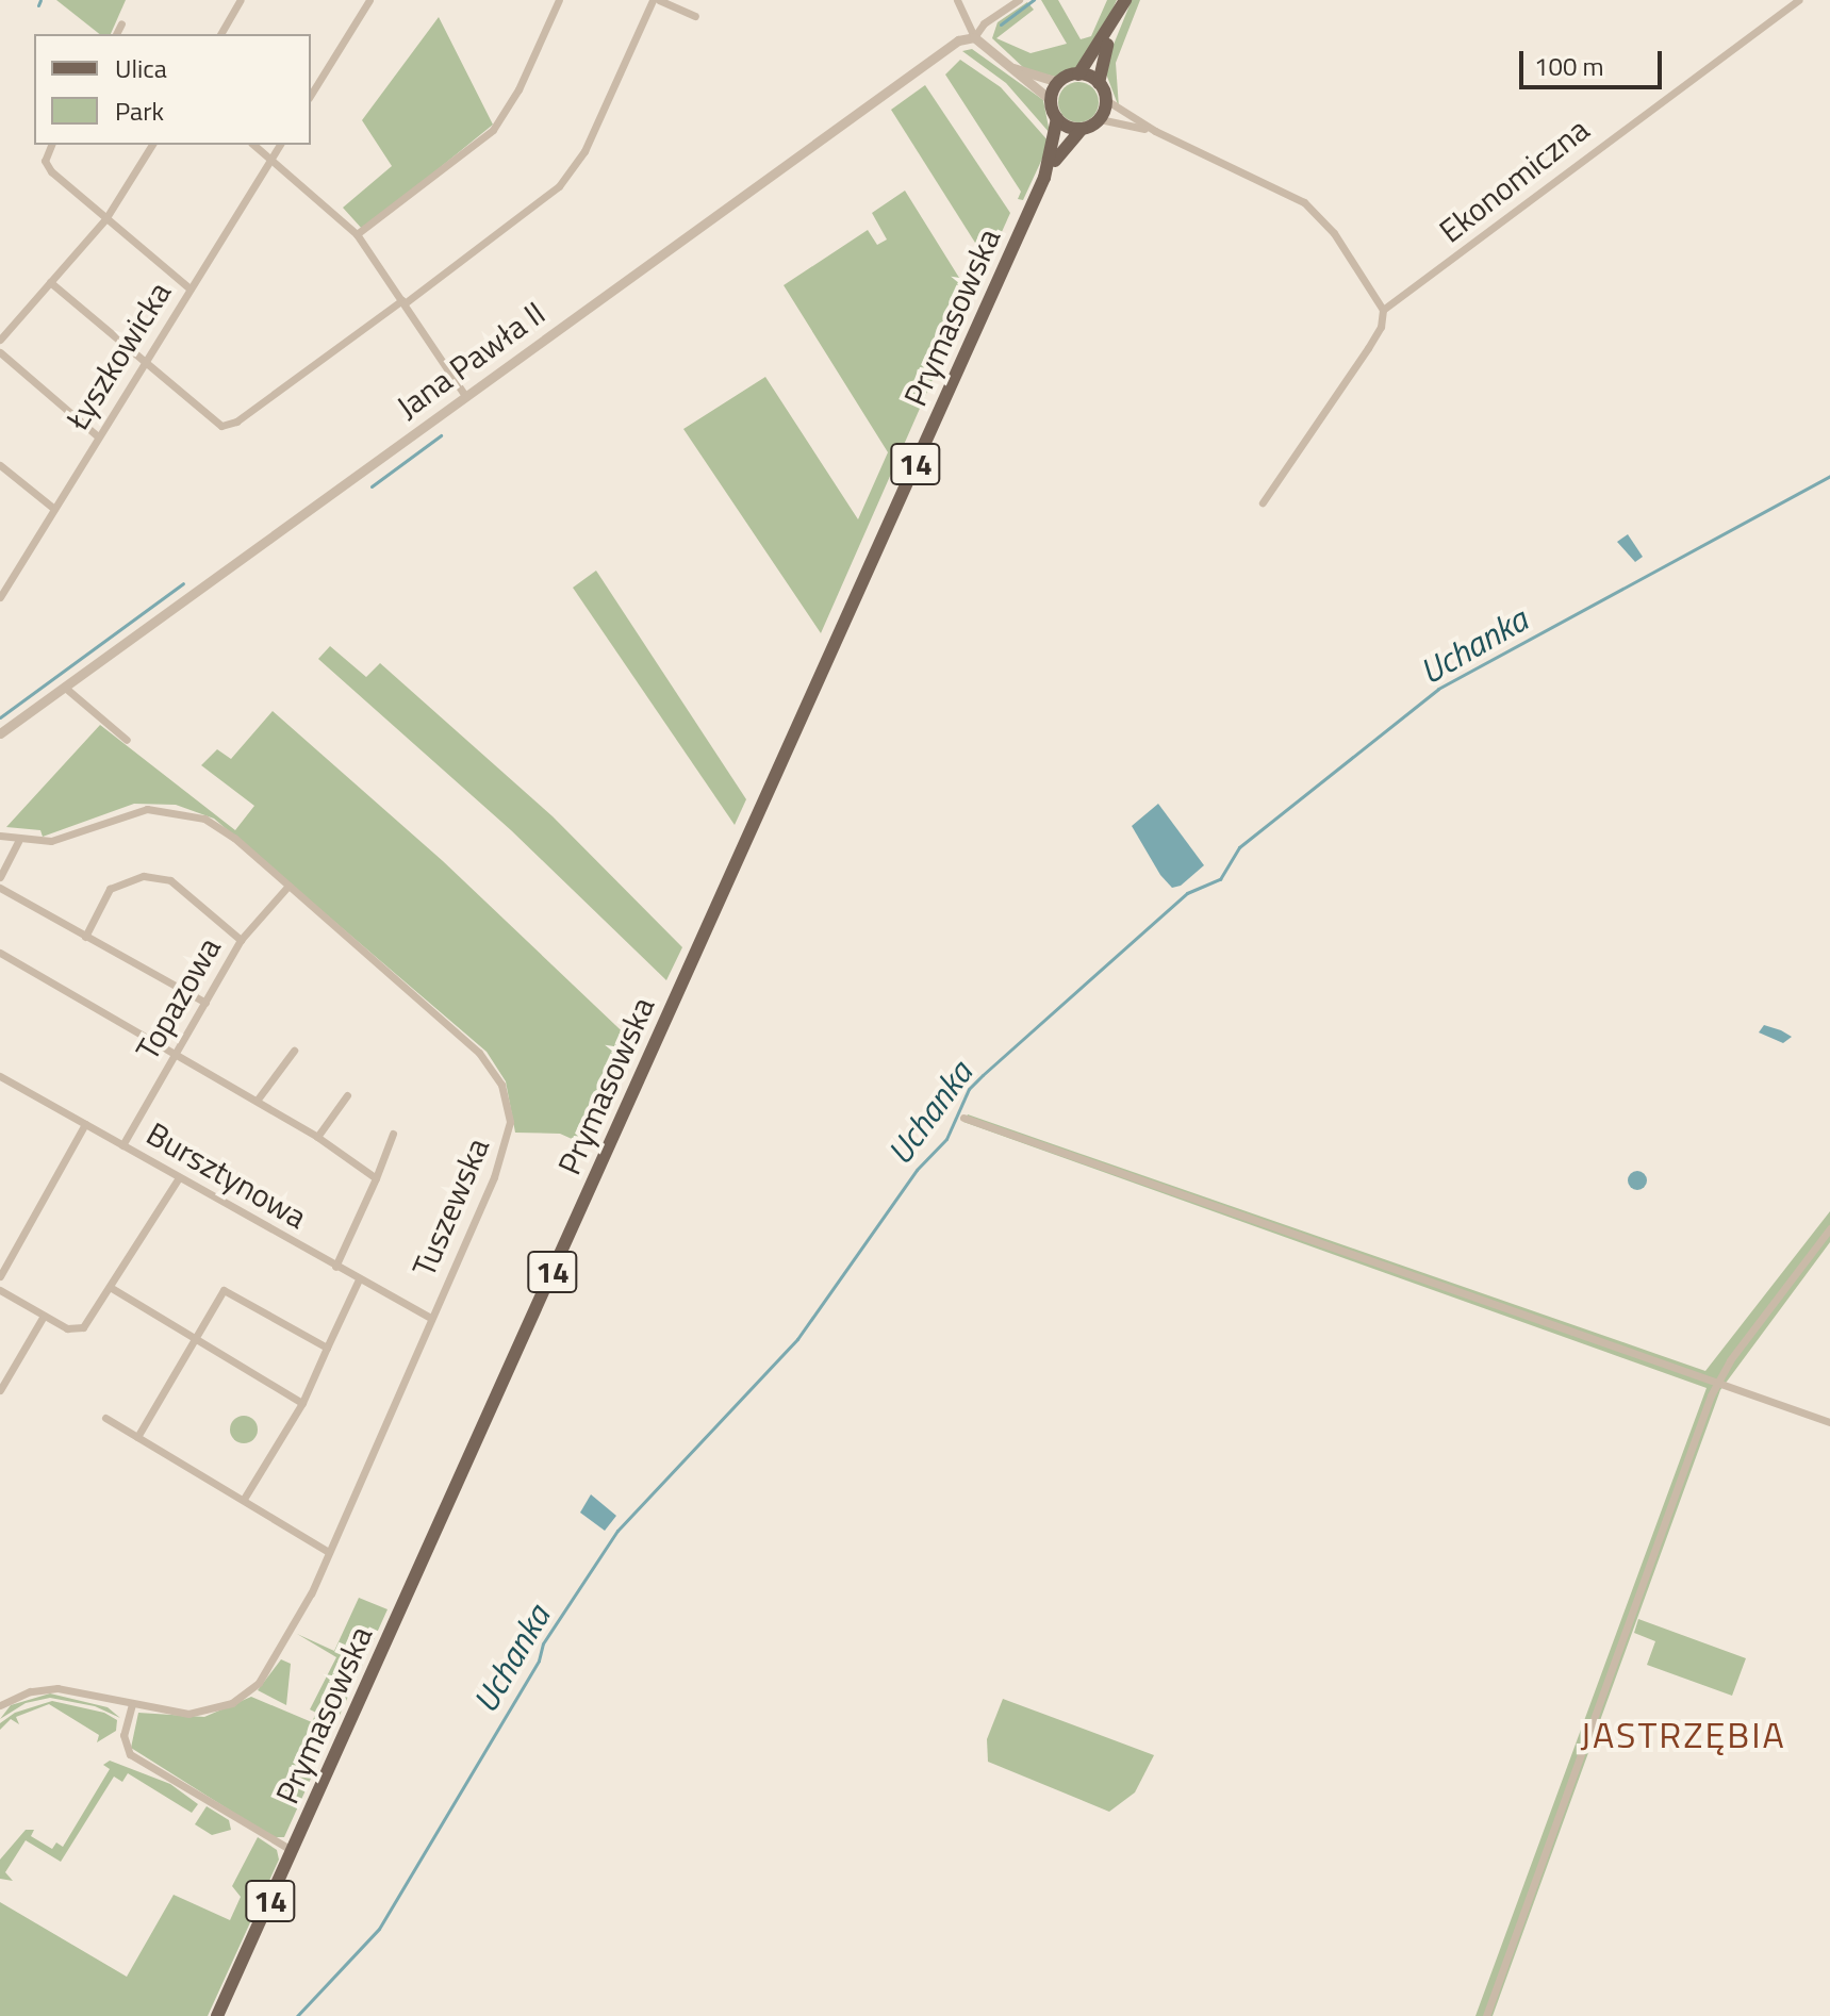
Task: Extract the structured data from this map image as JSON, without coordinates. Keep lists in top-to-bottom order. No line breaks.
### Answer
{"streets":{"main road":["Prymasowska","14"],"street":["Ekonomiczna","Łyszkowicka","Jana Pawła II","Topazowa","Bursztynowa","Tuszewska"]},"crossings":[["Prymasowska","14"],["Topazowa","Bursztynowa"],["Topazowa","Tuszewska"],["Bursztynowa","Tuszewska"]],"districts":["JASTRZĘBIA"],"water":["Uchanka"],"legend":["Ulica","Park"],"scale_bar":"100 m"}
